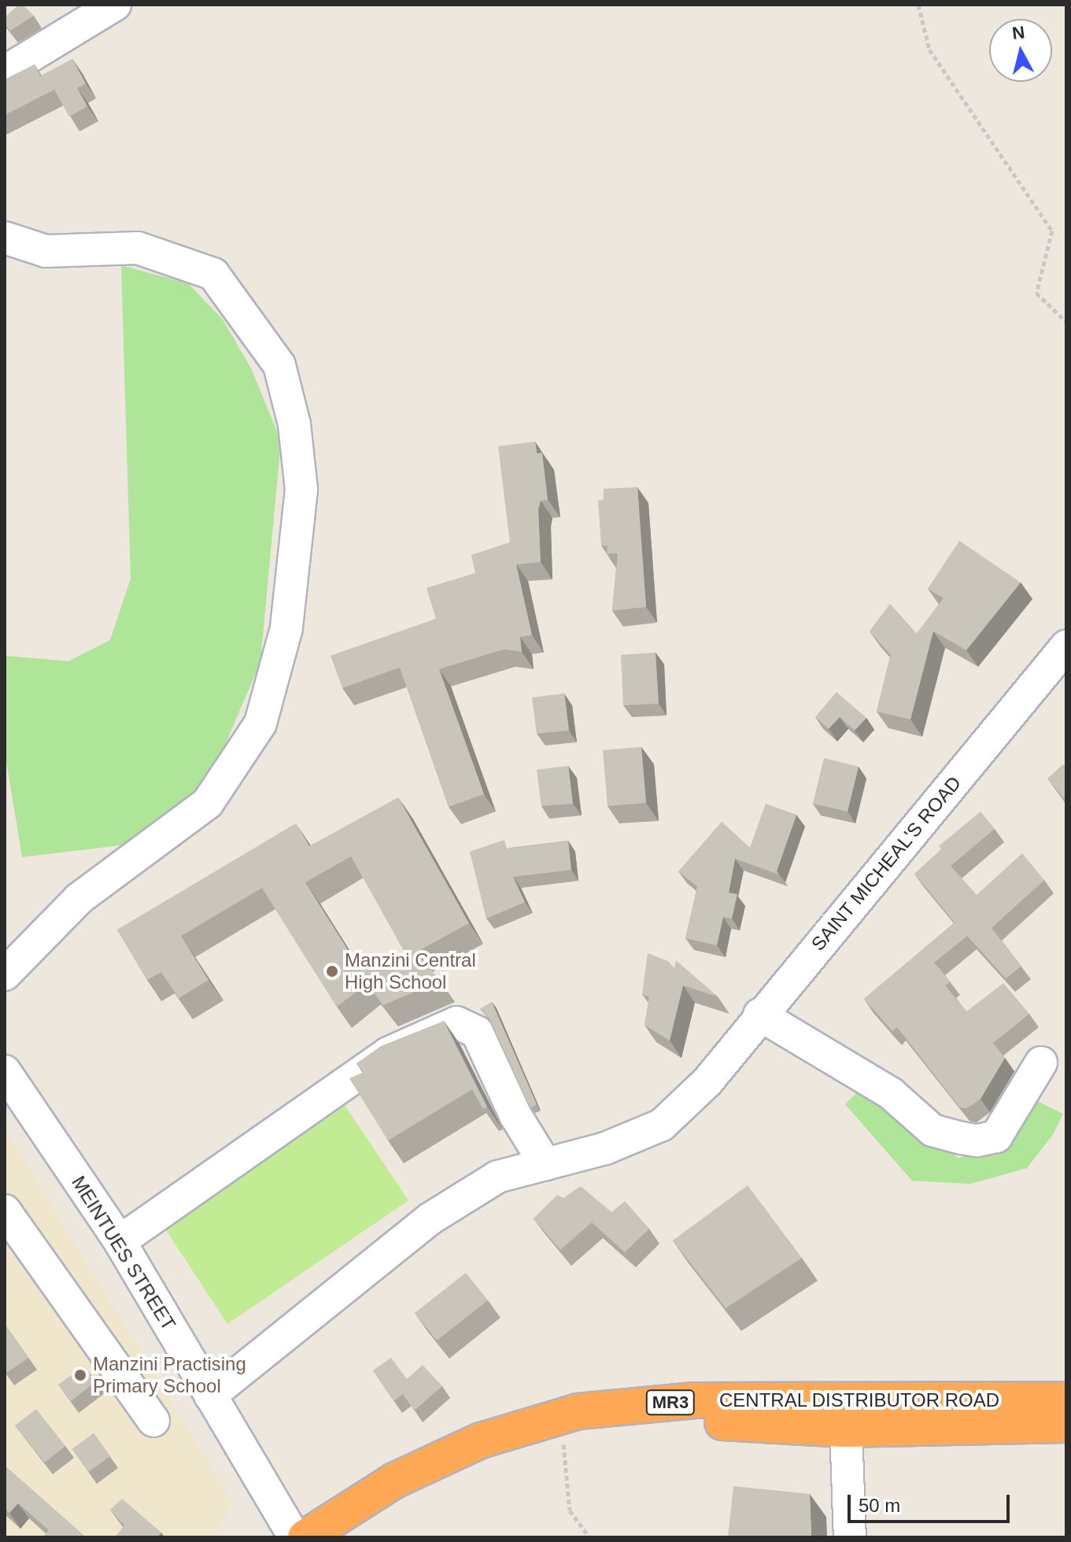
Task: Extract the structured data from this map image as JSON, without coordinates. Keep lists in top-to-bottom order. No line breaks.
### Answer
{"streets":{"highway":["CENTRAL DISTRIBUTOR ROAD","MR3"],"street":["SAINT MICHEAL'S ROAD","MEINTUES STREET"]},"crossings":[["SAINT MICHEAL'S ROAD","MEINTUES STREET"]],"places":["Manzini Central High School","Manzini Practising Primary School"],"scale_bar":"50 m","north":"top"}
